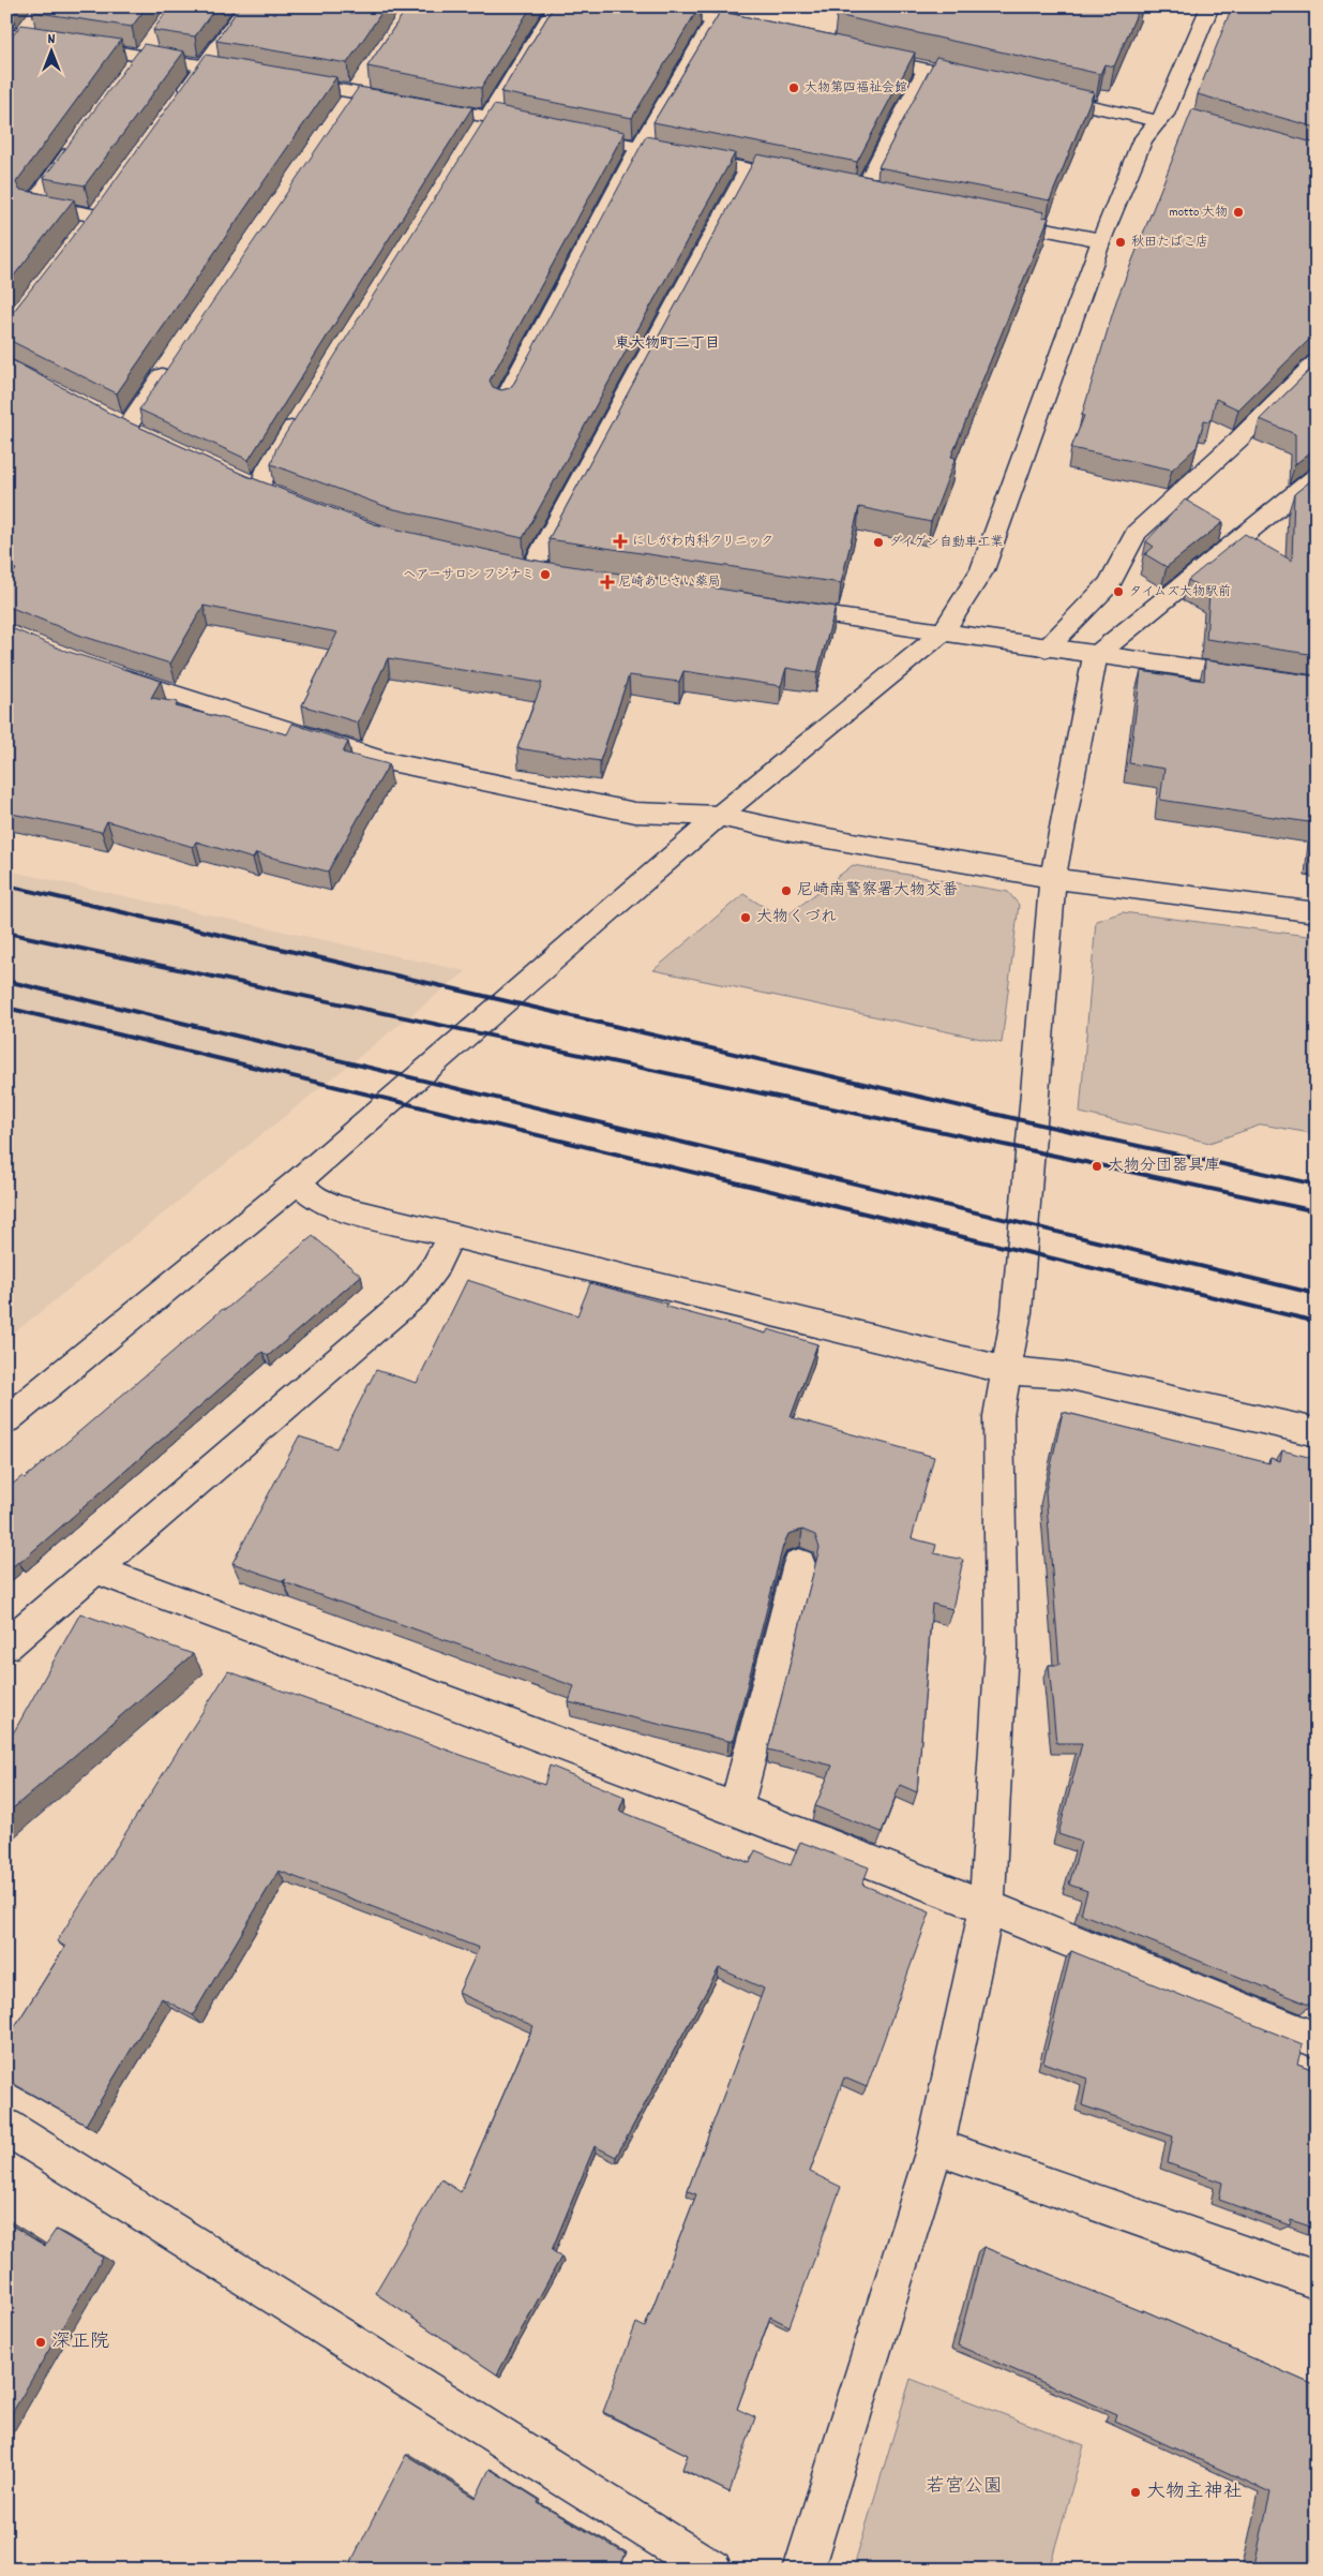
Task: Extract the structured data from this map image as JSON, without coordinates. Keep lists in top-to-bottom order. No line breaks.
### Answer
{"districts":["東大物町二丁目"],"parks":["若宮公園"],"places":{"other":["大物第四福祉会館","motto 大物","秋田たばこ店","ダイゲン自動車工業","ヘアーサロン フジナミ","タイムズ大物駅前","尼崎南警察署大物交番","大物くづれ","大物分団器具庫","深正院","大物主神社"],"health":["にしがわ内科クリニック","尼崎あじさい薬局"]},"north":"top"}
